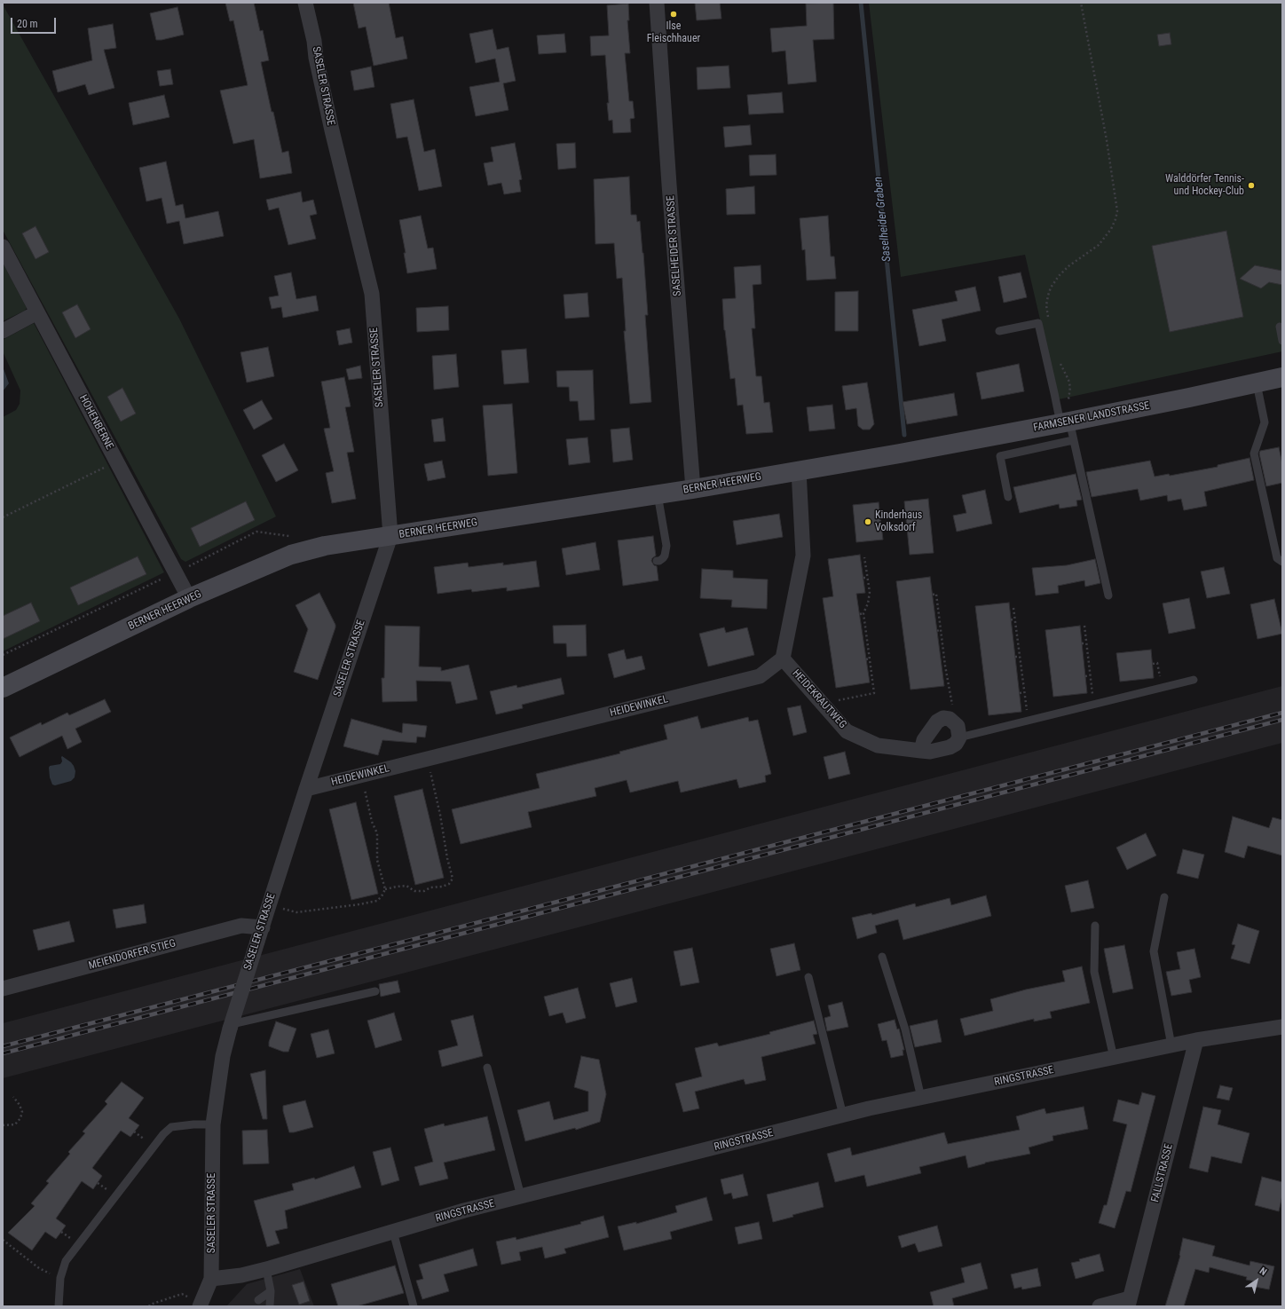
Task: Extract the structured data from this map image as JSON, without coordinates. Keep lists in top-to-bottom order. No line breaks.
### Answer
{"streets":{"main road":["FARMSENER LANDSTRASSE","BERNER HEERWEG"],"street":["SASELER STRASSE","SASELHEIDER STRASSE","HOHENBERNE","HEIDEKRAUTWEG","HEIDEWINKEL","MEIENDORFER STIEG","RINGSTRASSE","FALLSTRASSE"]},"crossings":[["SASELER STRASSE","BERNER HEERWEG"],["SASELER STRASSE","HEIDEWINKEL"],["SASELER STRASSE","MEIENDORFER STIEG"],["SASELER STRASSE","RINGSTRASSE"],["SASELHEIDER STRASSE","BERNER HEERWEG"],["FARMSENER LANDSTRASSE","BERNER HEERWEG"],["HOHENBERNE","BERNER HEERWEG"],["HEIDEKRAUTWEG","HEIDEWINKEL"],["RINGSTRASSE","FALLSTRASSE"]],"water":["Saselheider Graben"],"places":["Ilse Fleischhauer","Walddörfer Tennis- und Hockey-Club","Kinderhaus Volksdorf"],"scale_bar":"20 m","north":"top right"}
